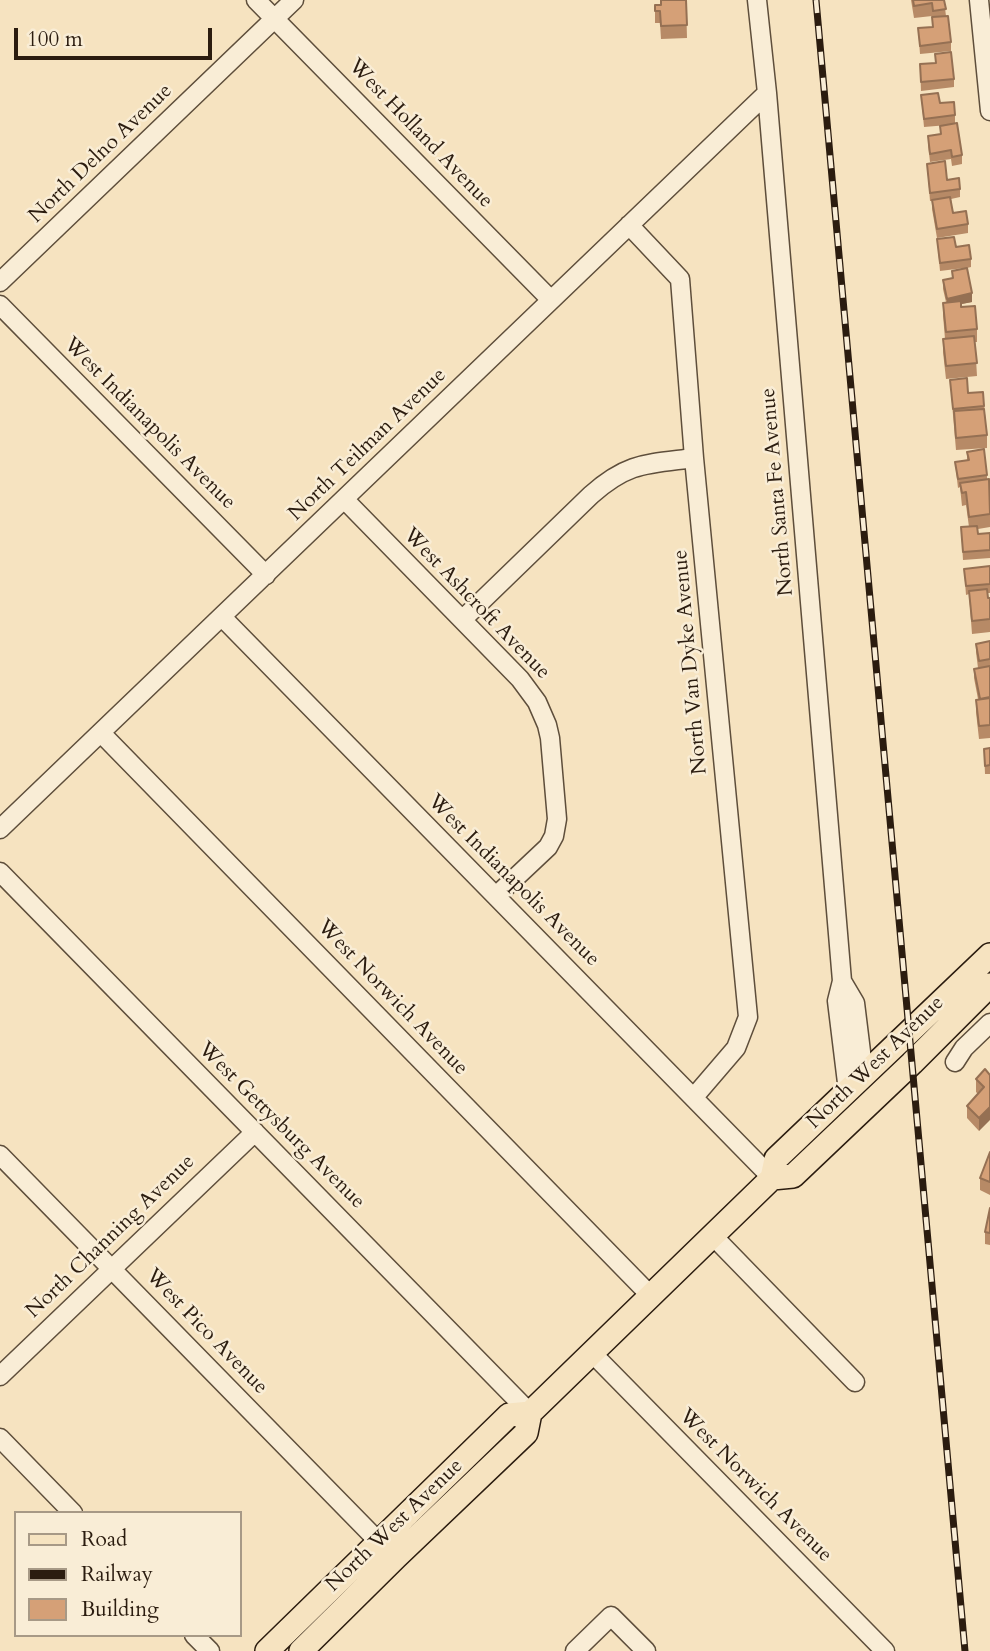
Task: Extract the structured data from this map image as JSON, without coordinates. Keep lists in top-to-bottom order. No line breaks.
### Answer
{"streets":{"main road":["North West Avenue"],"street":["West Holland Avenue","North Delno Avenue","West Indianapolis Avenue","North Teilman Avenue","North Santa Fe Avenue","West Ashcroft Avenue","North Van Dyke Avenue","West Norwich Avenue","West Gettysburg Avenue","North Channing Avenue","West Pico Avenue"]},"crossings":[["West Holland Avenue","North Delno Avenue"],["West Holland Avenue","North Teilman Avenue"],["West Indianapolis Avenue","North Teilman Avenue"],["West Indianapolis Avenue","West Ashcroft Avenue"],["West Indianapolis Avenue","North Van Dyke Avenue"],["West Indianapolis Avenue","North West Avenue"],["North Teilman Avenue","North Santa Fe Avenue"],["North Teilman Avenue","West Ashcroft Avenue"],["North Teilman Avenue","North Van Dyke Avenue"],["North Teilman Avenue","West Norwich Avenue"],["North Santa Fe Avenue","North West Avenue"],["West Norwich Avenue","North West Avenue"],["North West Avenue","West Gettysburg Avenue"],["North West Avenue","West Pico Avenue"],["West Gettysburg Avenue","North Channing Avenue"],["North Channing Avenue","West Pico Avenue"]],"legend":["Road","Railway","Building"],"scale_bar":"100 m"}
